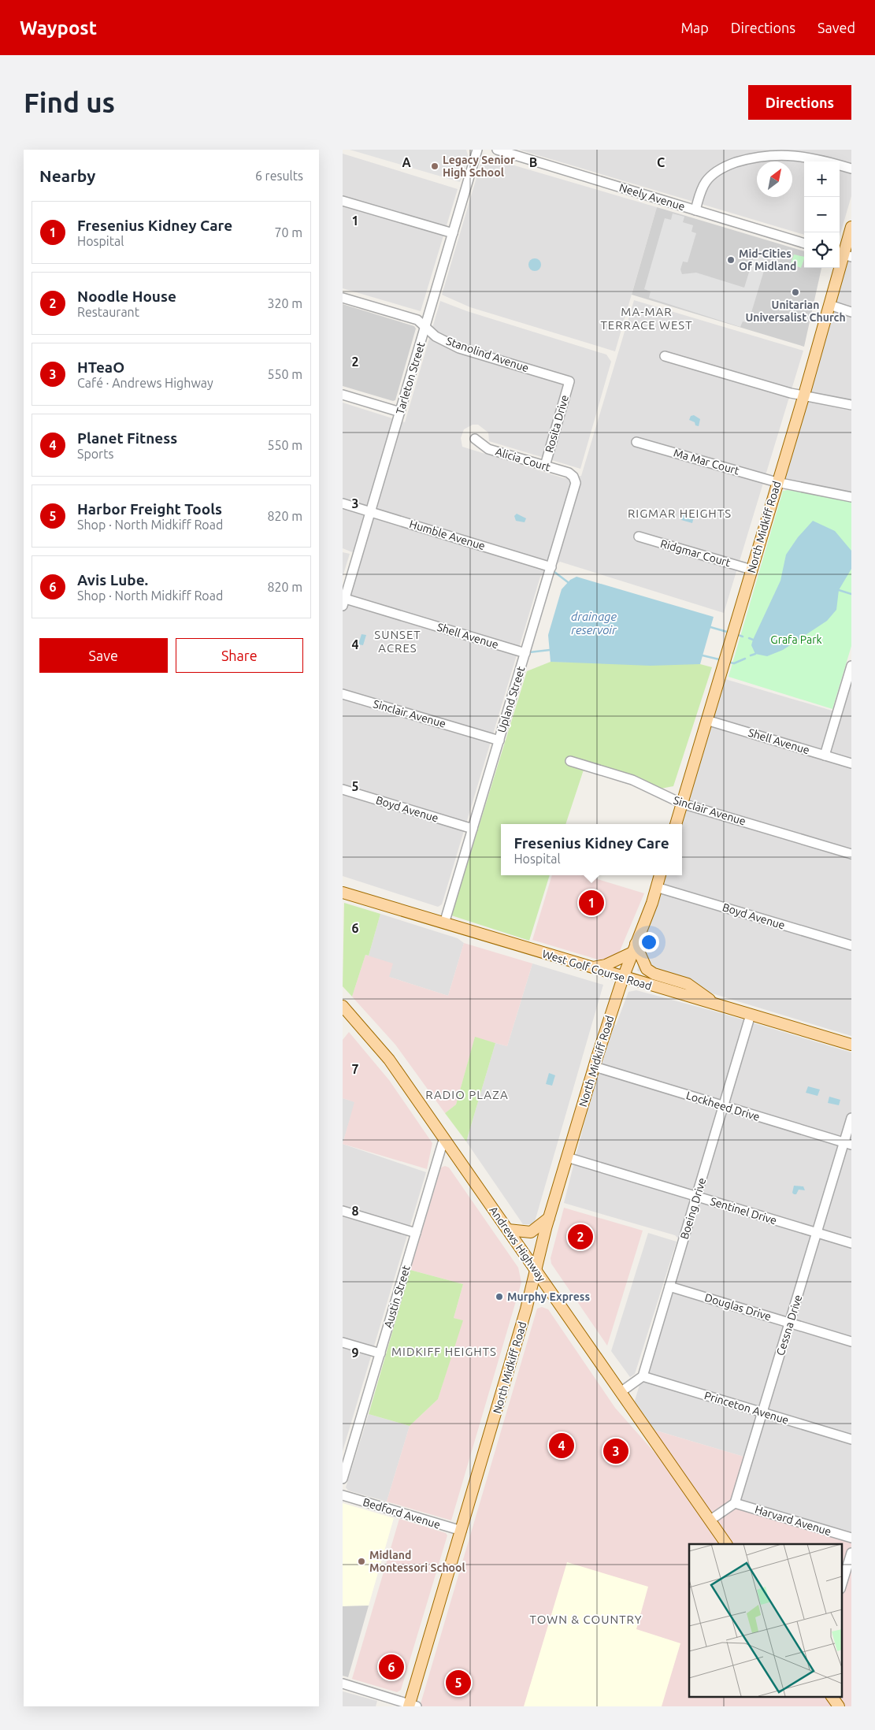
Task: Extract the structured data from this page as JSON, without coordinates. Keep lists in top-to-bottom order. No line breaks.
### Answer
{"streets":{"main road":["North Midkiff Road","West Golf Course Road","Andrews Highway"],"street":["Neely Avenue","Stanolind Avenue","Tarleton Street","Rosita Drive","Alicia Court","Ma Mar Court","Humble Avenue","Ridgmar Court","Shell Avenue","Upland Street","Sinclair Avenue","Boyd Avenue","Lockheed Drive","Boeing Drive","Sentinel Drive","Austin Street","Douglas Drive","Cessna Drive","Princeton Avenue","Bedford Avenue","Harvard Avenue"]},"crossings":[["Stanolind Avenue","Tarleton Street"],["Stanolind Avenue","Rosita Drive"],["Tarleton Street","Humble Avenue"],["Tarleton Street","Shell Avenue"],["Rosita Drive","Alicia Court"],["Alicia Court","Upland Street"],["Ma Mar Court","North Midkiff Road"],["North Midkiff Road","Ridgmar Court"],["North Midkiff Road","Shell Avenue"],["North Midkiff Road","Sinclair Avenue"],["North Midkiff Road","Boyd Avenue"],["North Midkiff Road","West Golf Course Road"],["North Midkiff Road","Lockheed Drive"],["North Midkiff Road","Sentinel Drive"],["North Midkiff Road","Andrews Highway"],["North Midkiff Road","Bedford Avenue"],["Humble Avenue","Upland Street"],["Shell Avenue","Upland Street"],["Upland Street","Sinclair Avenue"],["Upland Street","Boyd Avenue"],["Upland Street","West Golf Course Road"],["West Golf Course Road","Boeing Drive"],["Lockheed Drive","Boeing Drive"],["Lockheed Drive","Cessna Drive"],["Boeing Drive","Sentinel Drive"],["Boeing Drive","Douglas Drive"],["Boeing Drive","Princeton Avenue"],["Sentinel Drive","Cessna Drive"],["Andrews Highway","Austin Street"],["Douglas Drive","Cessna Drive"],["Cessna Drive","Princeton Avenue"],["Cessna Drive","Harvard Avenue"]],"districts":["MA-MAR TERRACE WEST","RIGMAR HEIGHTS","SUNSET ACRES","RADIO PLAZA","MIDKIFF HEIGHTS","TOWN & COUNTRY"],"water":["drainage reservoir"],"parks":["Grafa Park"],"places":["Legacy Senior High School","Mid-Cities Of Midland","Unitarian Universalist Church","Murphy Express","Midland Montessori School"],"north":"top right","page":{"header":"Waypost","nav":["Map","Directions","Saved"],"buttons":["Directions",["Save","Share"]],"title":"Find us","heading":["Nearby","6 results"],"map_buttons":["+","−"],"list":[{"mark":"1","name":"Fresenius Kidney Care","note":"Hospital","value":"70 m"},{"mark":"2","name":"Noodle House","note":"Restaurant","value":"320 m"},{"mark":"3","name":"HTeaO","note":"Café · Andrews Highway","value":"550 m"},{"mark":"4","name":"Planet Fitness","note":"Sports","value":"550 m"},{"mark":"5","name":"Harbor Freight Tools","note":"Shop · North Midkiff Road","value":"820 m"},{"mark":"6","name":"Avis Lube.","note":"Shop · North Midkiff Road","value":"820 m"}],"popup":["Fresenius Kidney Care","Hospital"],"pins":["1","2","4","3","6","5"]},"grid":{"columns":["A","B","C"],"rows":["1","2","3","4","5","6","7","8","9"]}}
